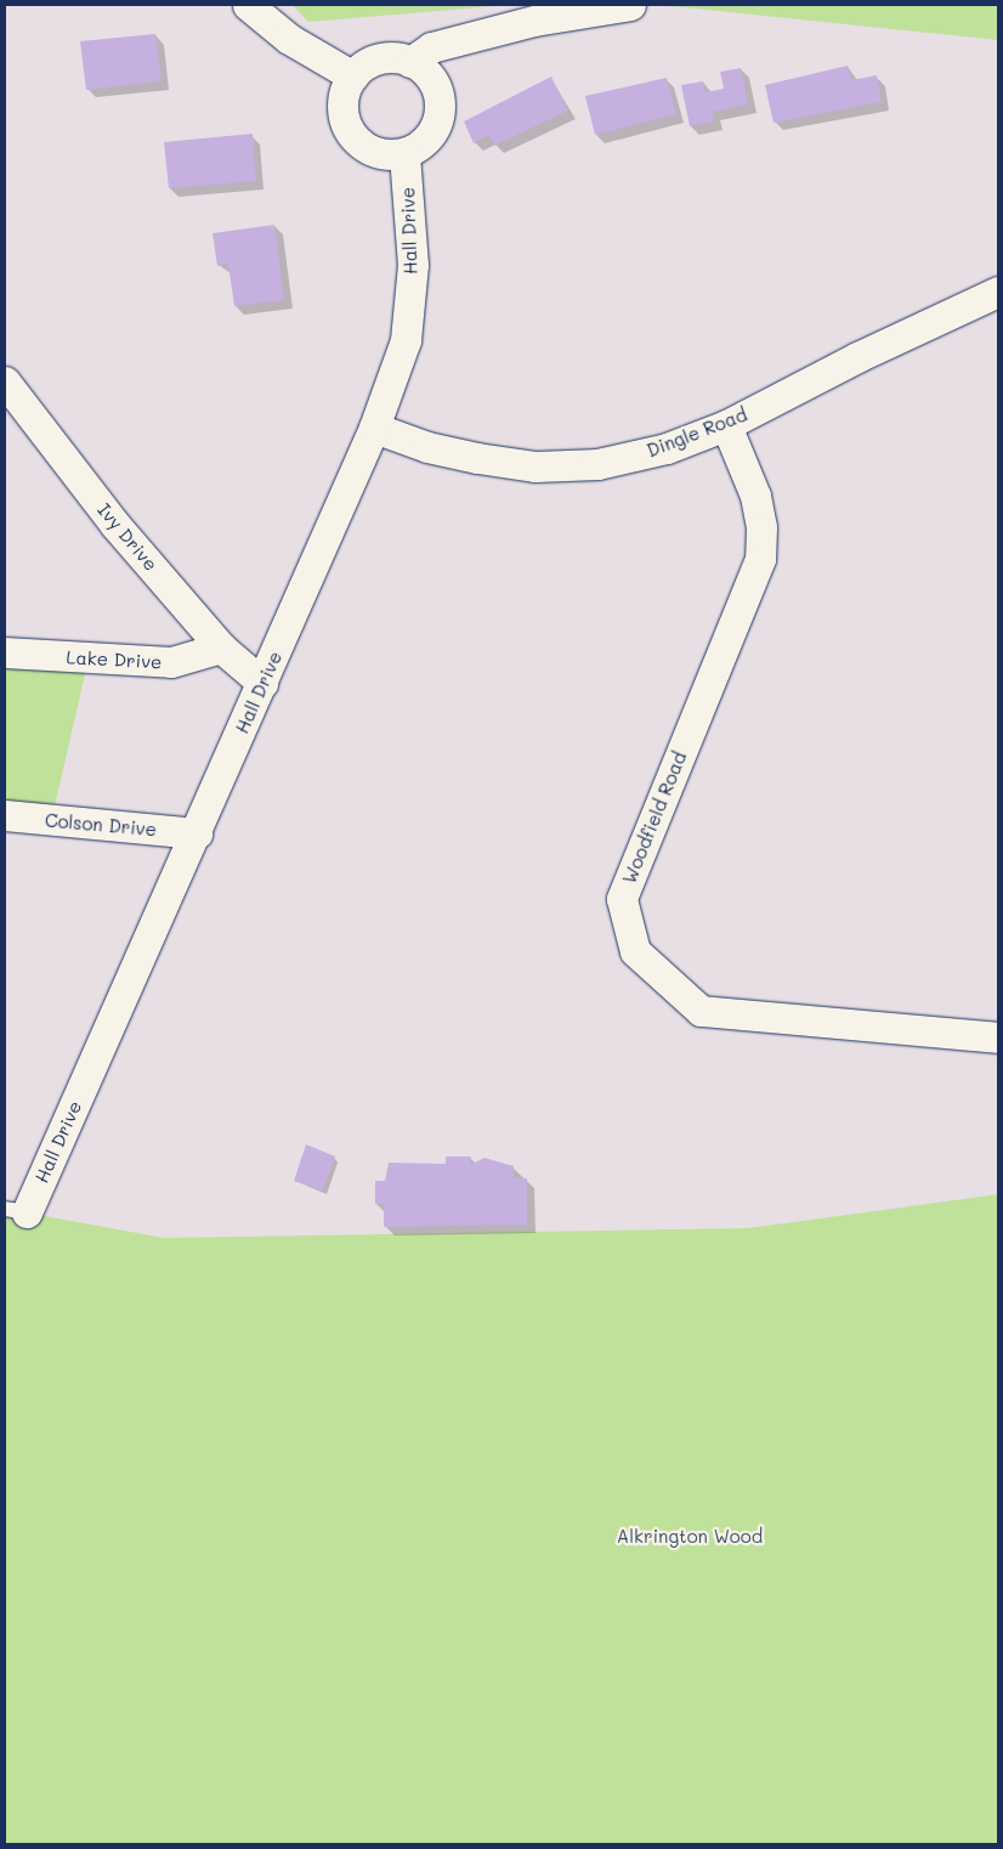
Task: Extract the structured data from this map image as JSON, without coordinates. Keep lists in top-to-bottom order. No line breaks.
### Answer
{"streets":{"street":["Hall Drive","Dingle Road","Ivy Drive","Lake Drive","Woodfield Road","Colson Drive"]},"crossings":[["Hall Drive","Dingle Road"],["Hall Drive","Ivy Drive"],["Hall Drive","Colson Drive"],["Dingle Road","Woodfield Road"],["Ivy Drive","Lake Drive"]],"parks":["Alkrington Wood"]}
